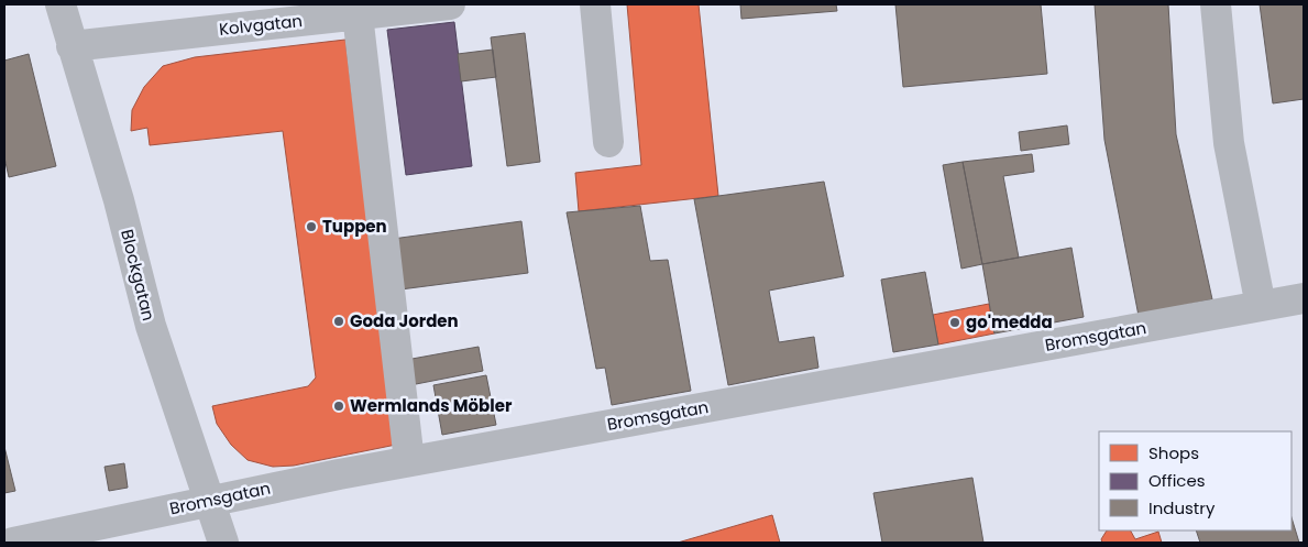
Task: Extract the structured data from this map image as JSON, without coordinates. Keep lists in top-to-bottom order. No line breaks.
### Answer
{"streets":{"street":["Kolvgatan","Blockgatan","Bromsgatan"]},"crossings":[["Kolvgatan","Blockgatan"],["Blockgatan","Bromsgatan"]],"places":["Tuppen","Goda Jorden","go'medda","Wermlands Möbler"],"legend":["Shops","Offices","Industry"]}
